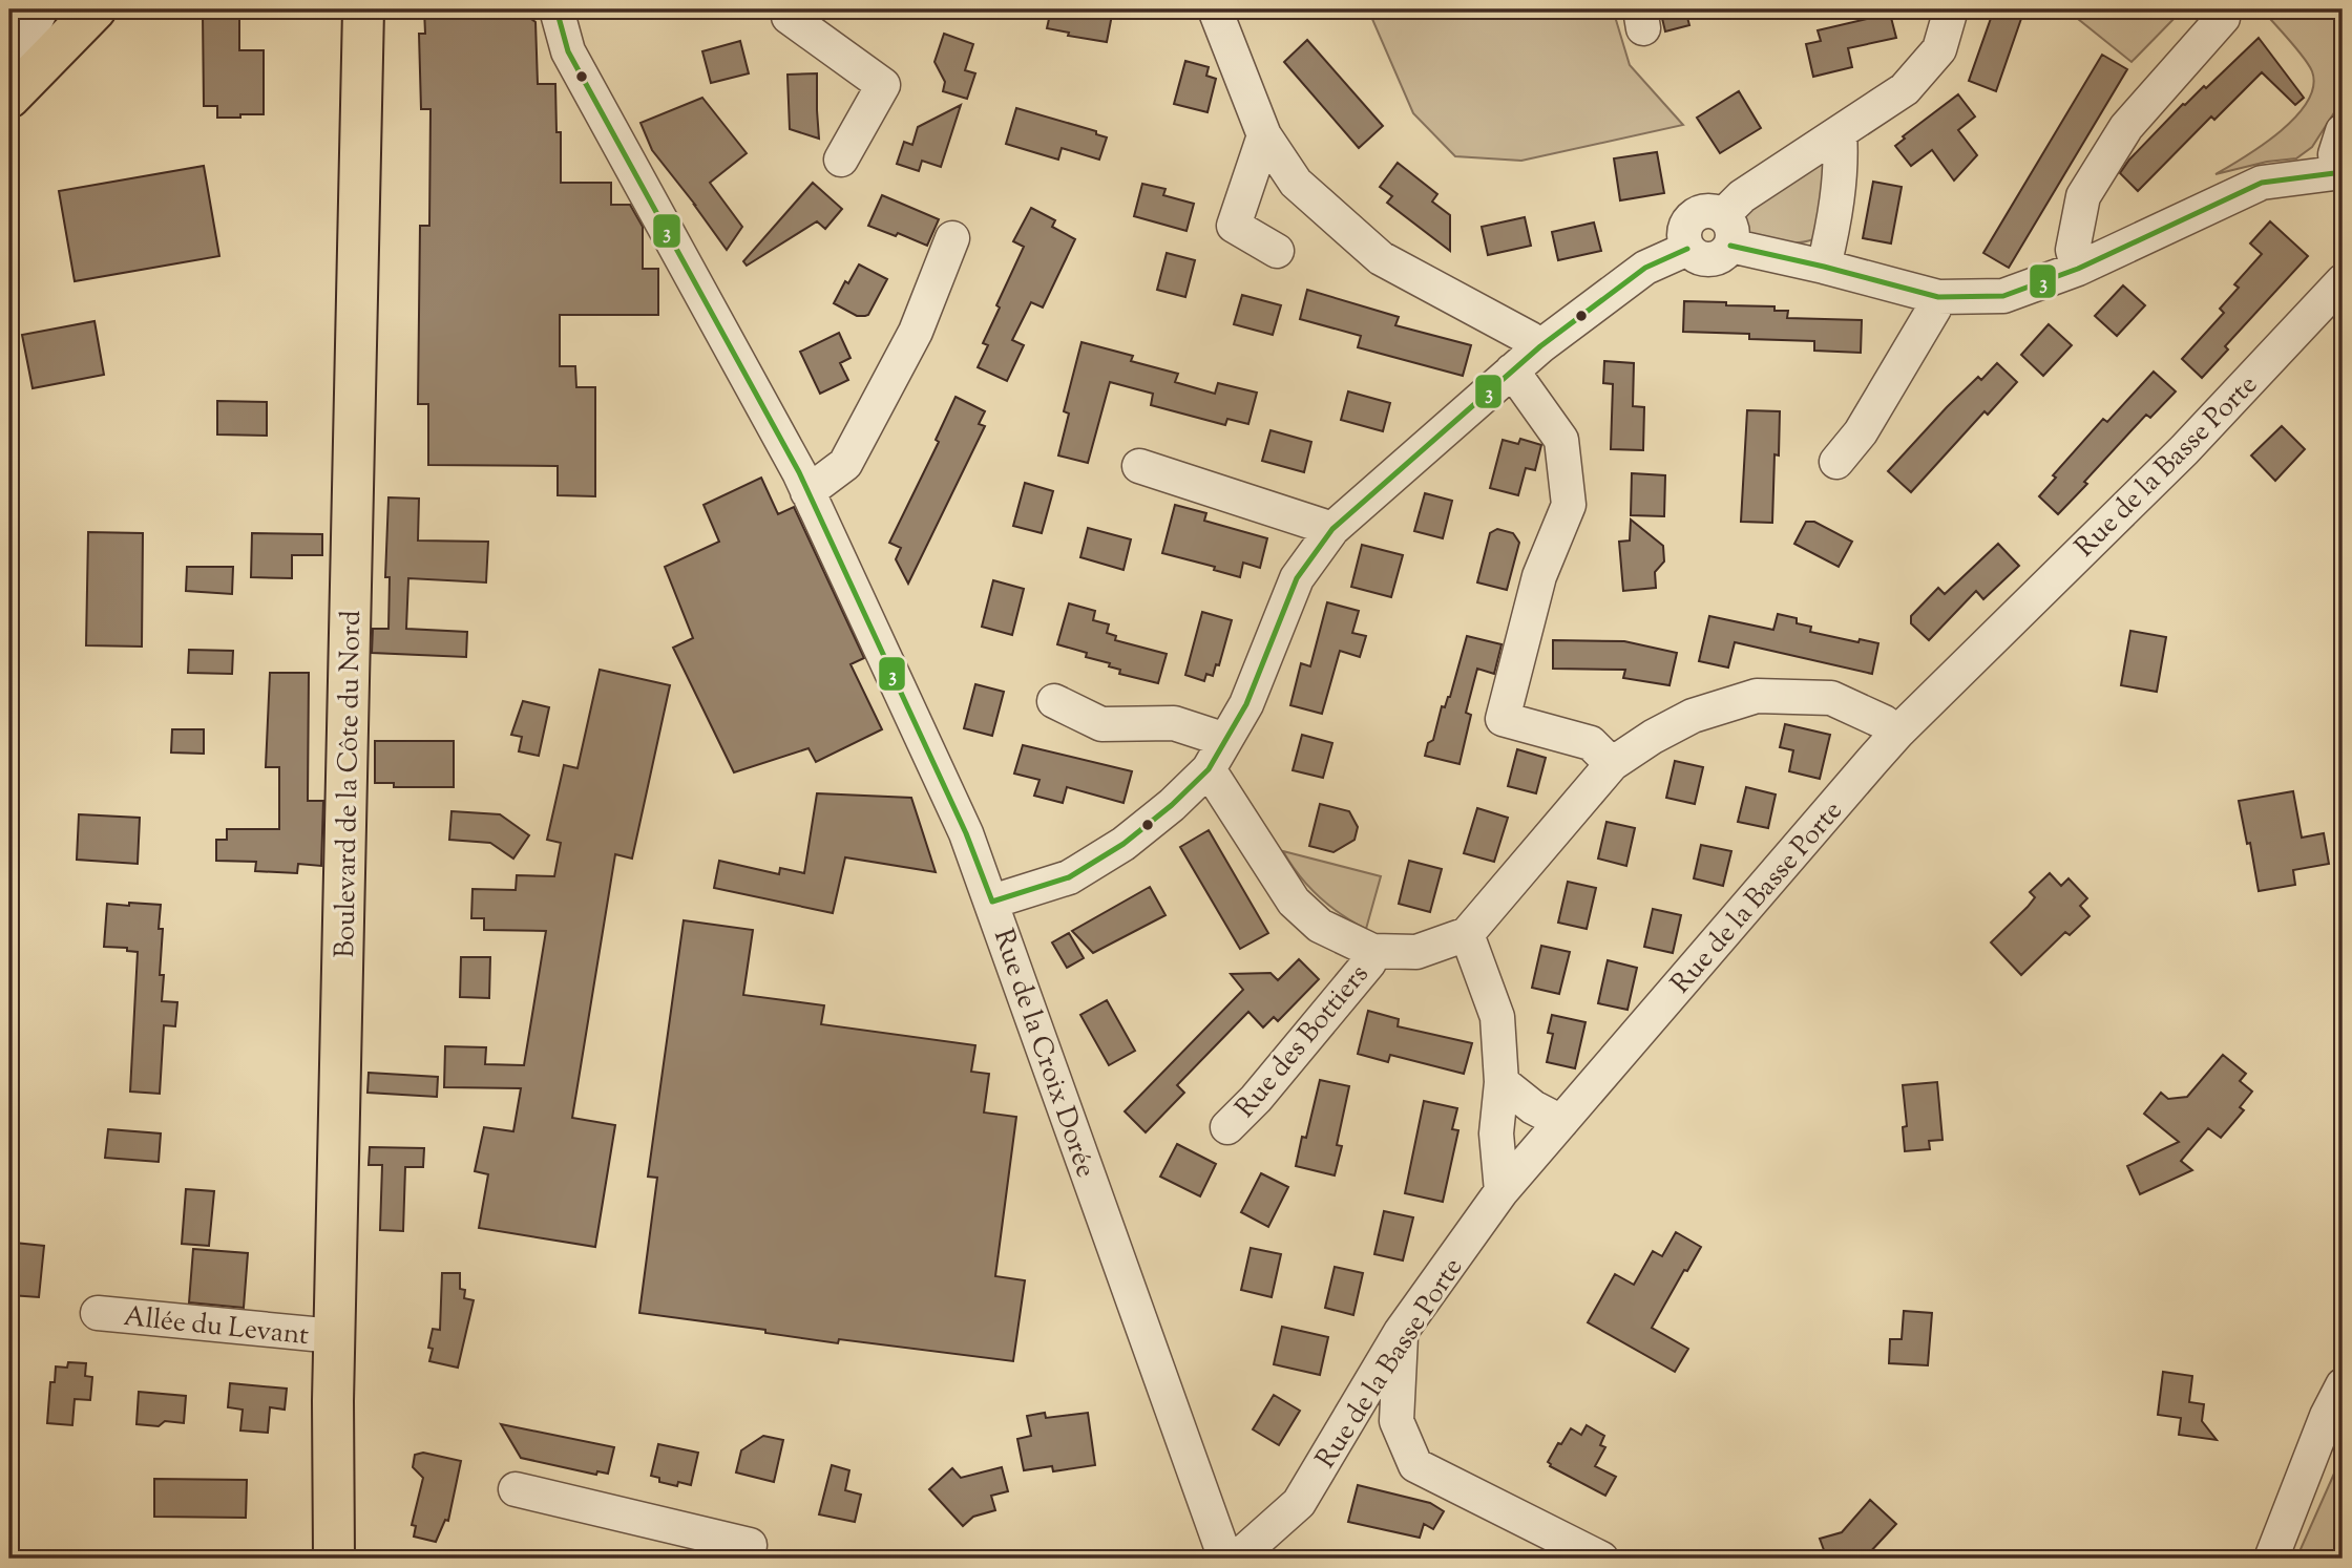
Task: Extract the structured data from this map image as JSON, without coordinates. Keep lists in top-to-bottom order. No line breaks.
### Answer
{"streets":{"main road":["Boulevard de la Côte du Nord"],"street":["Rue de la Basse Porte","Rue des Bottiers","Rue de la Croix Dorée","Allée du Levant"]},"crossings":[["Rue de la Basse Porte","Rue de la Croix Dorée"],["Boulevard de la Côte du Nord","Allée du Levant"]],"lines":["transit line 3"]}
